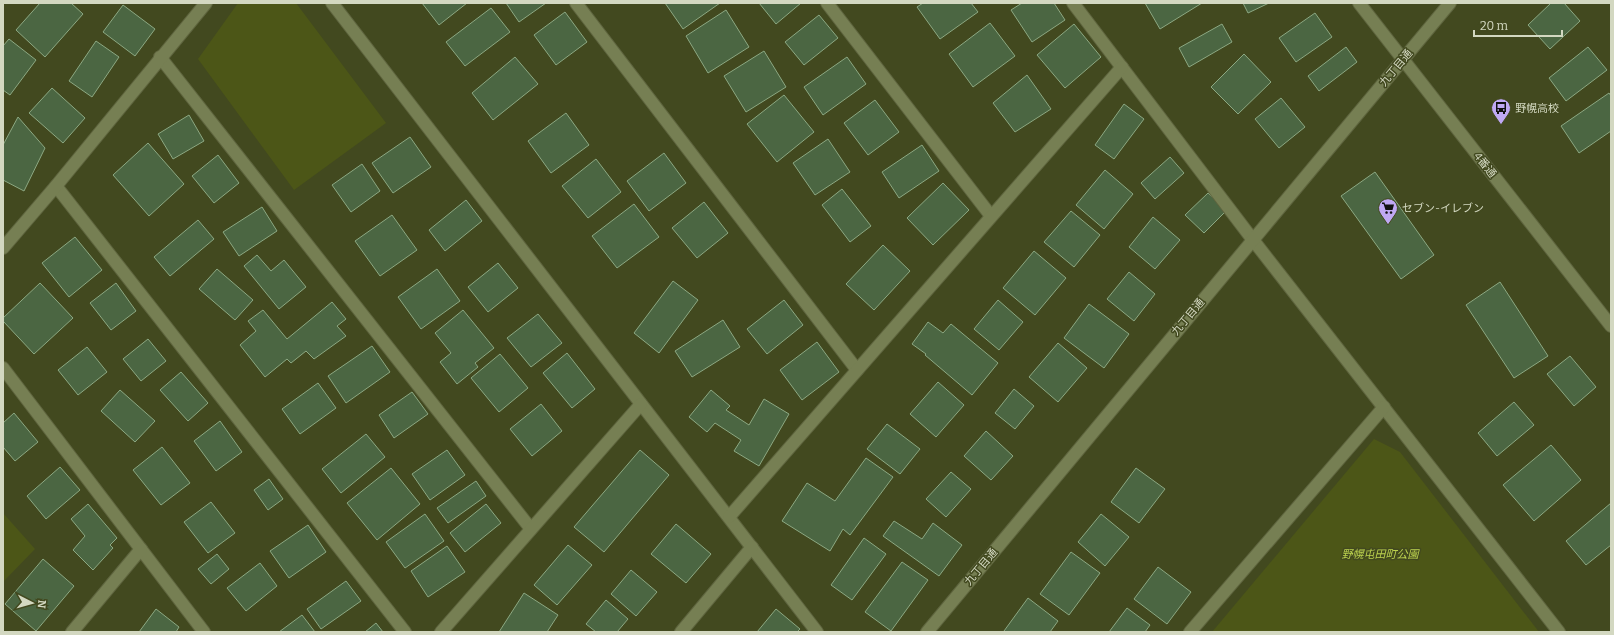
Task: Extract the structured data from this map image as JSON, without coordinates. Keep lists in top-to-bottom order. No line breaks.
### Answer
{"streets":{"street":["九丁目通","4番通"]},"crossings":[["九丁目通","4番通"]],"parks":["野幌屯田町公園"],"places":{"bus stop":["野幌高校"],"supermarket":["セブン-イレブン"]},"scale_bar":"20 m","north":"right"}
